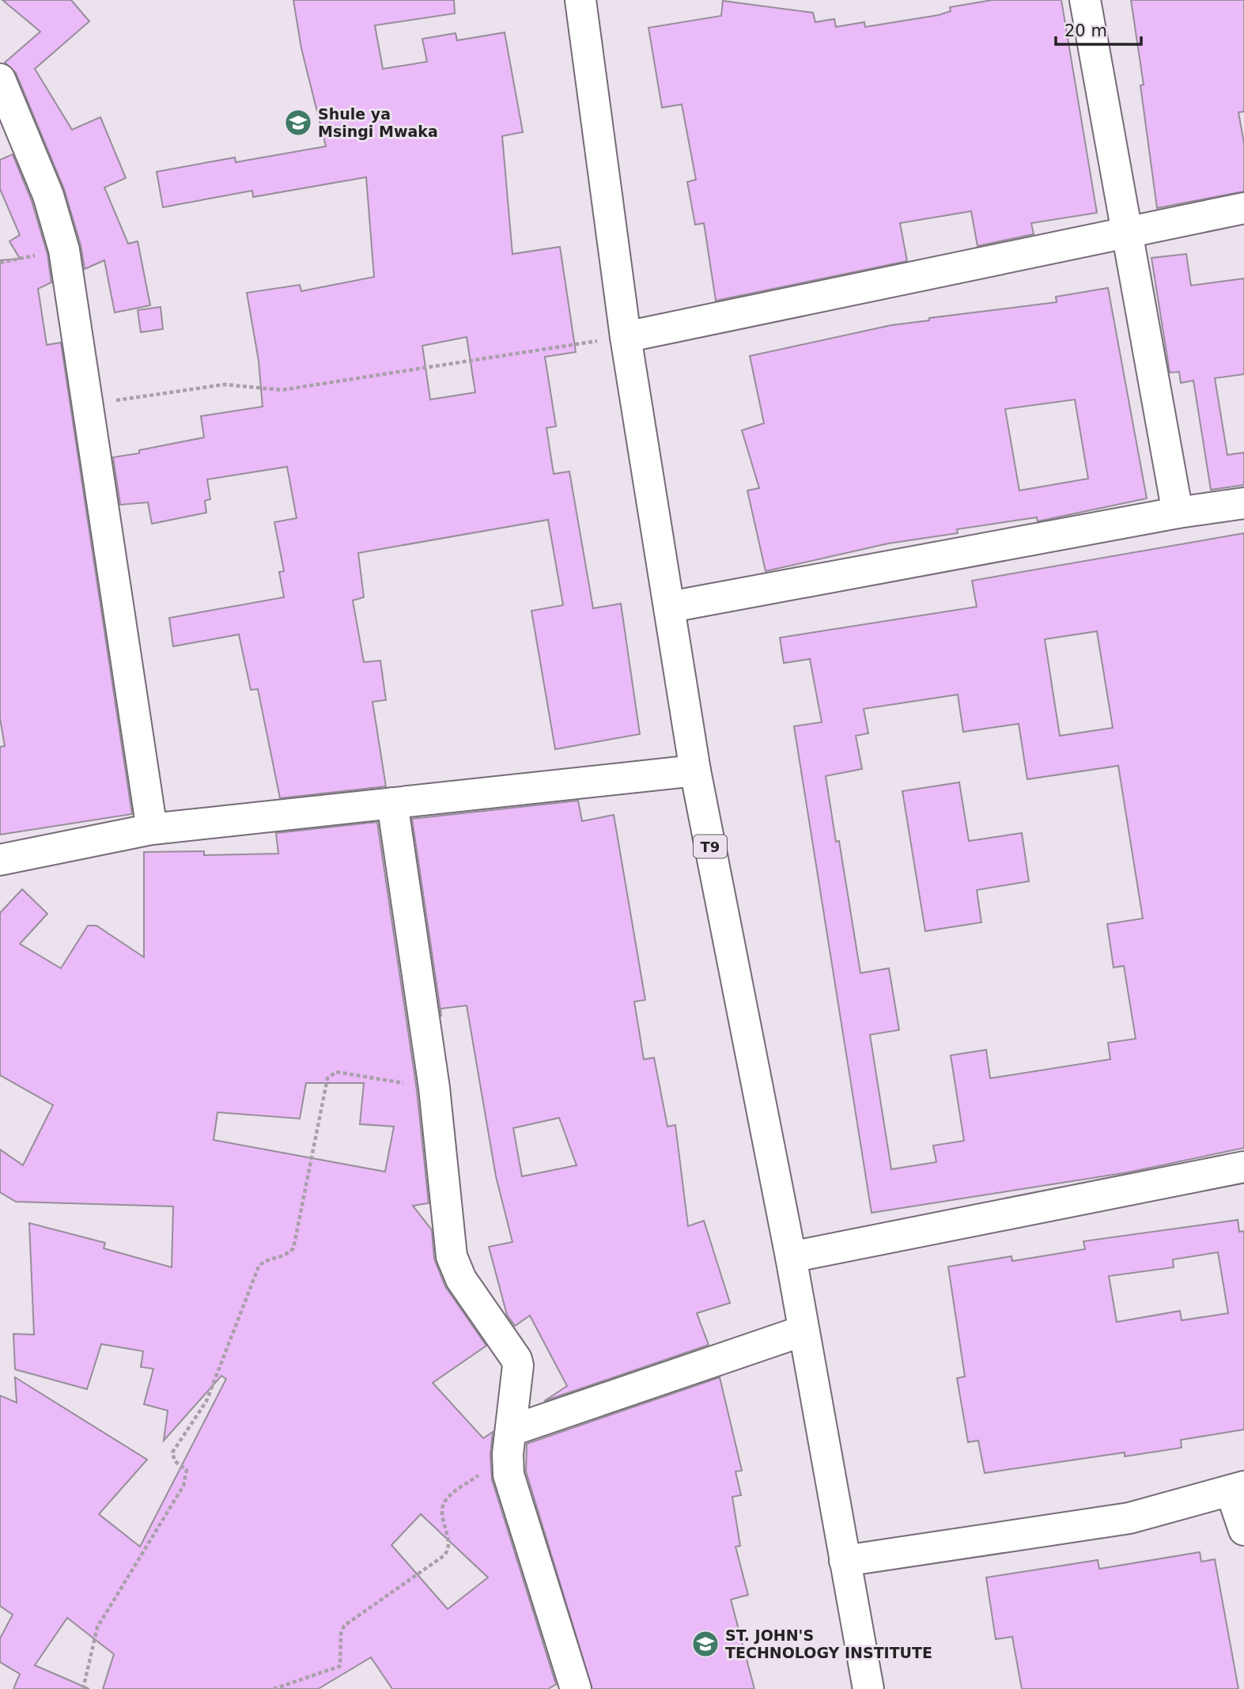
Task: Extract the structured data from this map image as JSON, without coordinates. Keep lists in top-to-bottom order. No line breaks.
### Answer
{"streets":{"main road":["T9"]},"places":{"school or university":["Shule ya Msingi Mwaka","ST. JOHN'S TECHNOLOGY INSTITUTE"]},"scale_bar":"20 m"}
